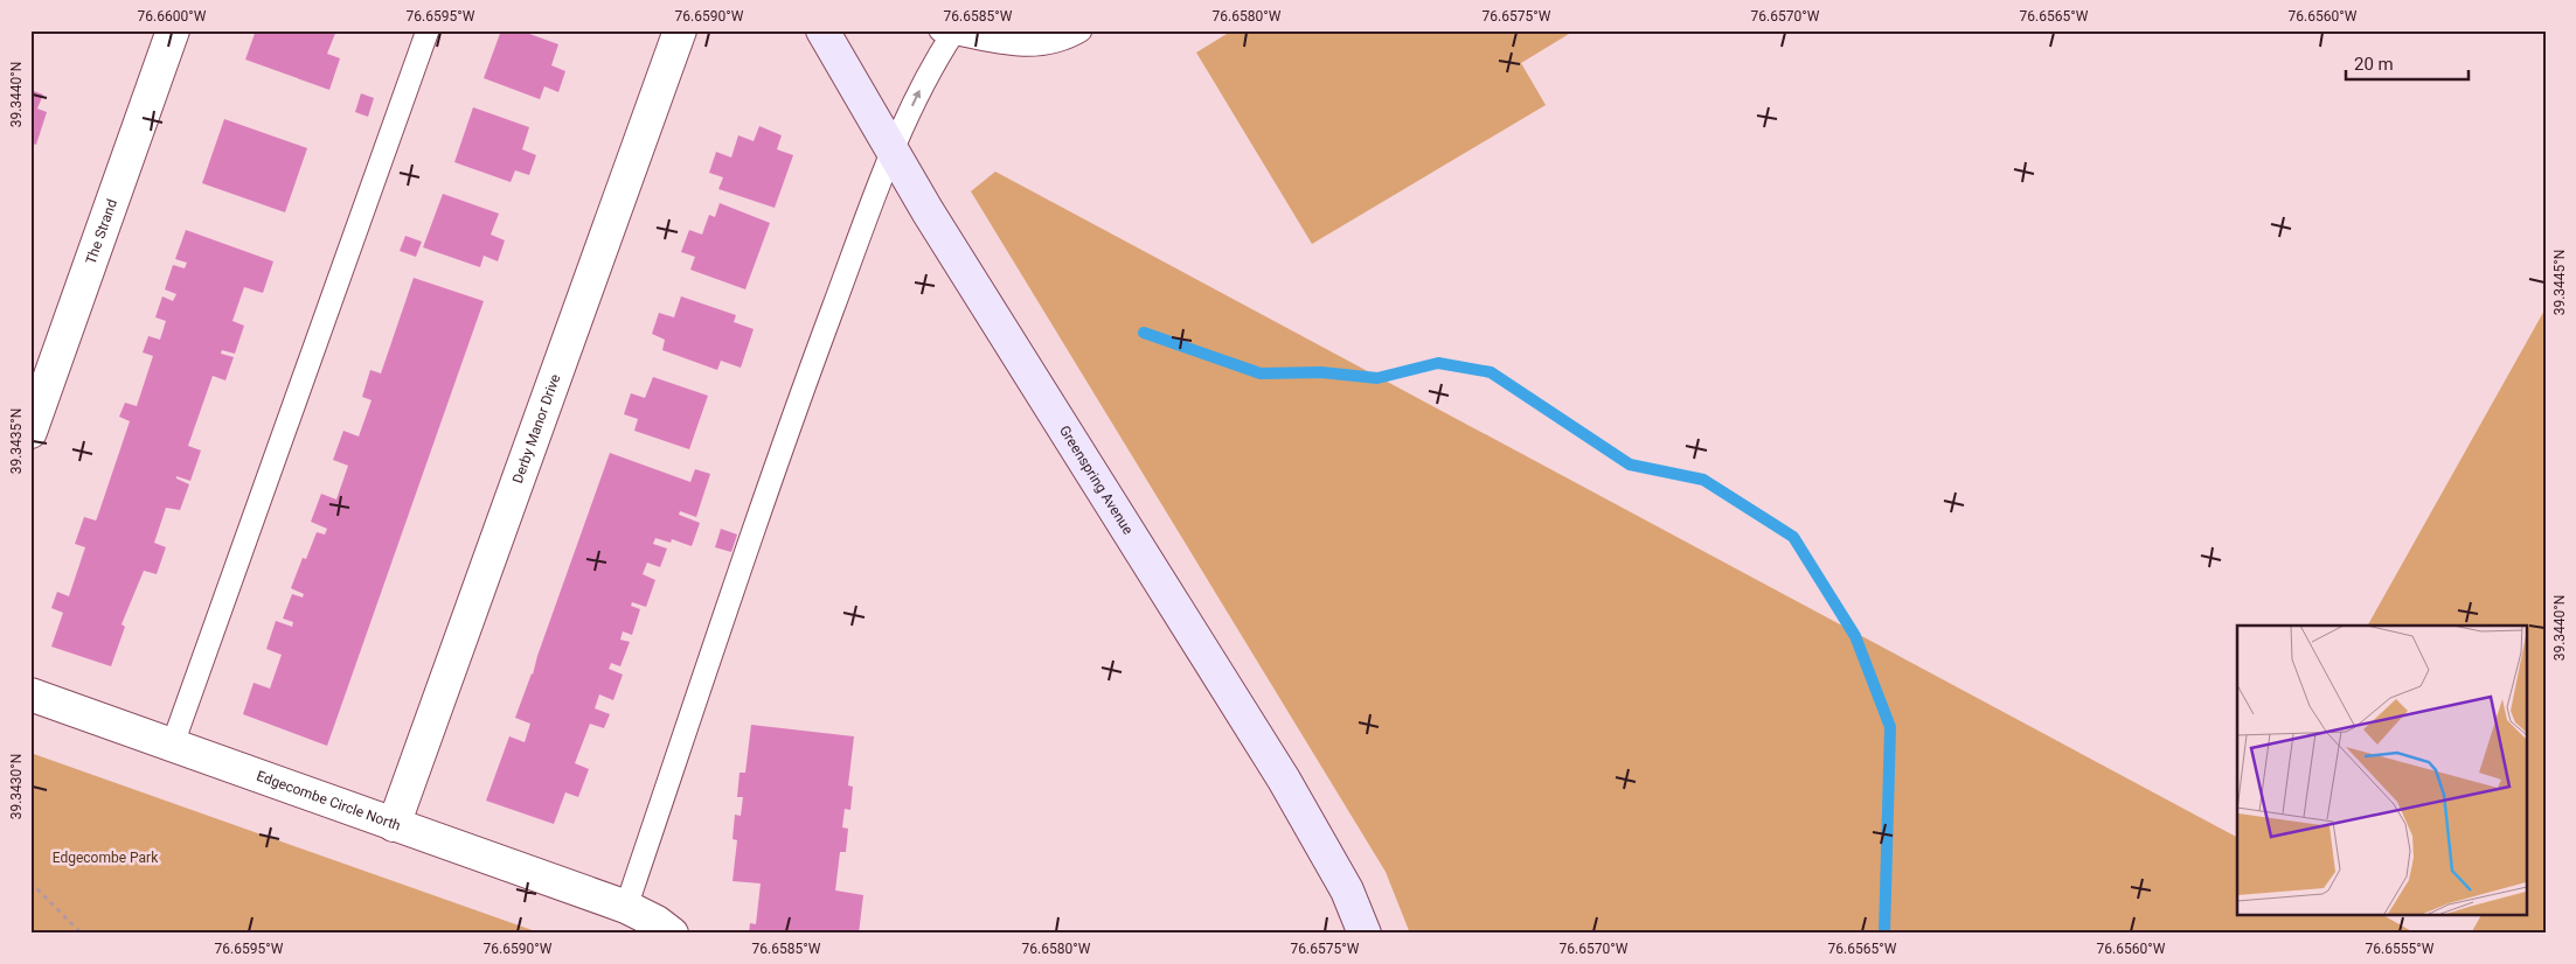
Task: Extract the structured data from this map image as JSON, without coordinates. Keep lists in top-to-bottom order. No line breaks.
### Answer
{"streets":{"main road":["Greenspring Avenue"],"street":["The Strand","Derby Manor Drive","Edgecombe Circle North"]},"crossings":[["Derby Manor Drive","Edgecombe Circle North"]],"parks":["Edgecombe Park"],"scale_bar":"20 m","coordinates":["76.6600°W","76.6595°W","76.6590°W","76.6585°W","76.6580°W","76.6575°W","76.6570°W","76.6565°W","76.6560°W","39.3440°N","39.3445°N","39.3435°N","39.3430°N","76.6555°W"]}
